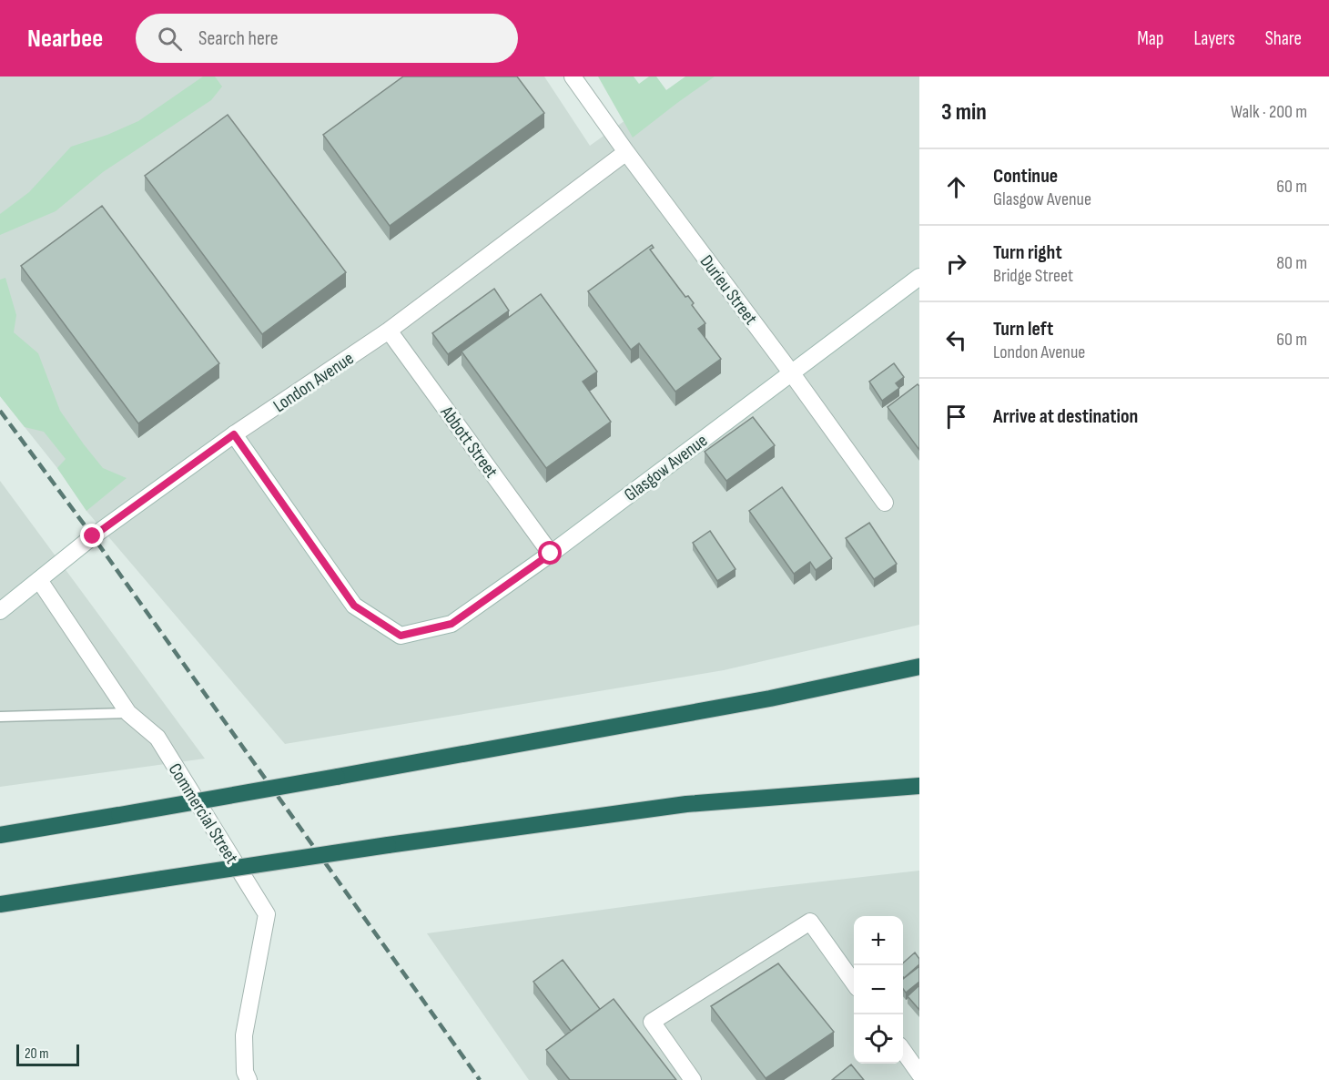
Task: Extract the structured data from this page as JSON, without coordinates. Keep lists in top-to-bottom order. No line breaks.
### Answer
{"streets":{"street":["Durieu Street","London Avenue","Abbott Street","Glasgow Avenue","Commercial Street"]},"crossings":[["Durieu Street","London Avenue"],["Durieu Street","Glasgow Avenue"],["London Avenue","Abbott Street"],["London Avenue","Glasgow Avenue"],["London Avenue","Commercial Street"],["Abbott Street","Glasgow Avenue"]],"scale_bar":"20 m","page":{"header":"Nearbee","search":"Search here","nav":["Map","Layers","Share"],"heading":["3 min","Walk · 200 m"],"list":[["Continue","Glasgow Avenue","60 m"],["Turn right","Bridge Street","80 m"],["Turn left","London Avenue","60 m"],"Arrive at destination"],"map_buttons":["+","−"],"scale":"20 m"}}
